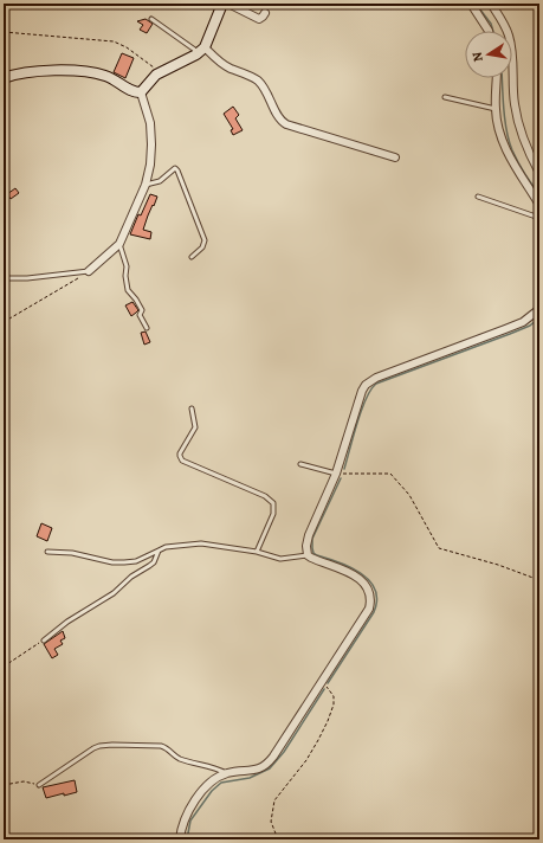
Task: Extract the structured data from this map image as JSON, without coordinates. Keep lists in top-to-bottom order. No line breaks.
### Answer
{"north":"left"}
